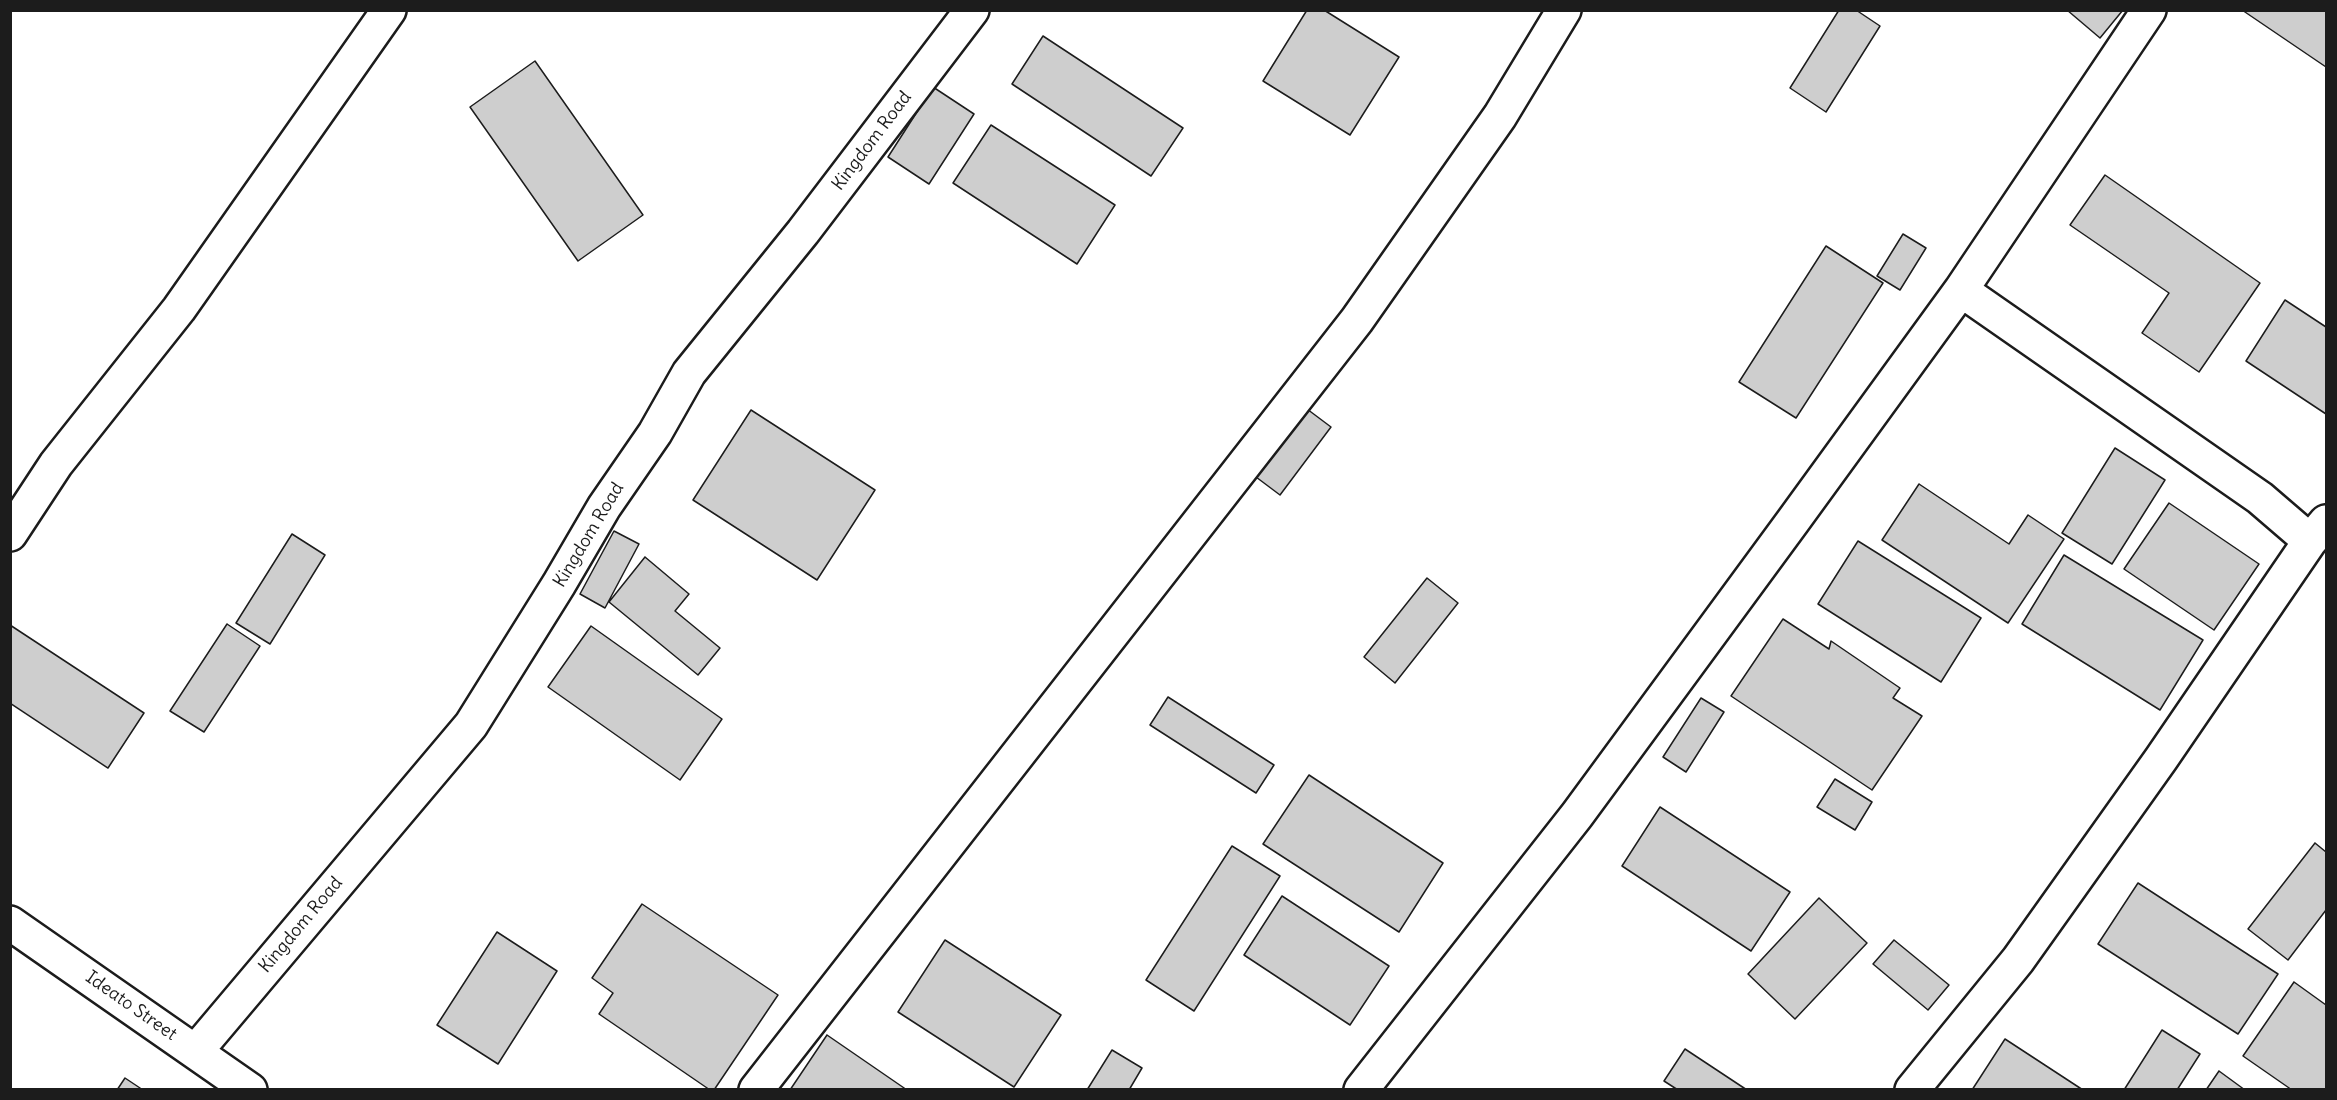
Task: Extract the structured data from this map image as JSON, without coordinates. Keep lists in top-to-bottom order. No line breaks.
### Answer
{"streets":{"street":["Kingdom Road","Ideato Street"]},"crossings":[["Kingdom Road","Ideato Street"]]}
